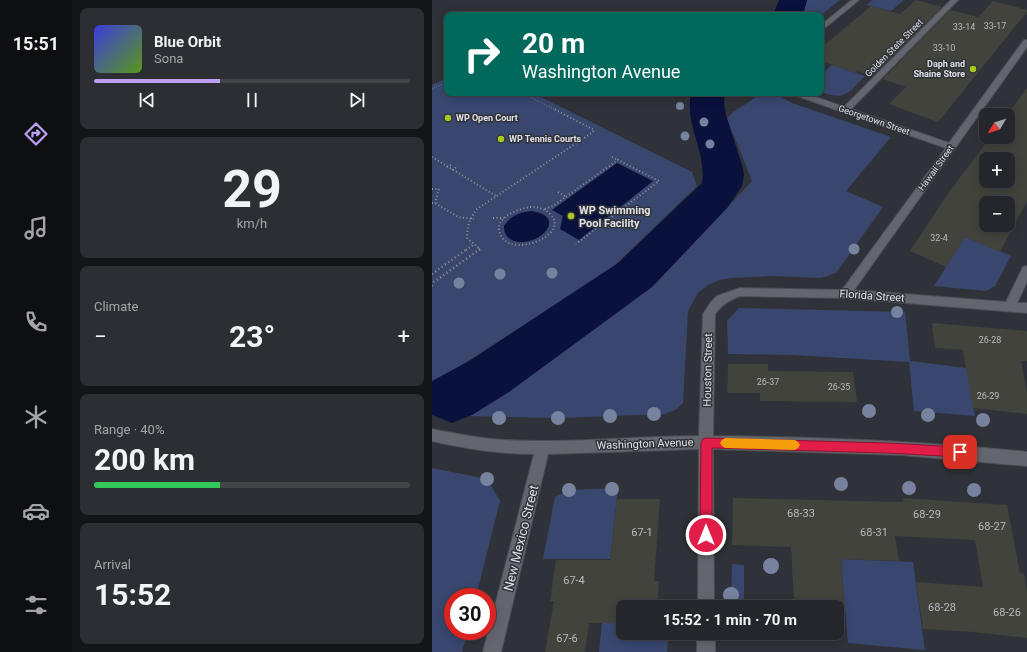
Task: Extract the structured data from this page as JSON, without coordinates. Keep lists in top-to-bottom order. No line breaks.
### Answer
{"streets":{"street":["Golden State Street","Georgetown Street","Hawaii Street","Florida Street","Houston Street","Washington Avenue","New Mexico Street"]},"crossings":[["Golden State Street","Georgetown Street"],["Georgetown Street","Hawaii Street"],["Hawaii Street","Florida Street"],["Florida Street","Houston Street"],["Houston Street","Washington Avenue"],["Washington Avenue","New Mexico Street"]],"places":["Daph and Shaine Store","WP Open Court","WP Tennis Courts","WP Swimming Pool Facility"],"house_numbers":["33-17","33-14","33-10","32-4","26-28","26-37","26-35","26-29","68-33","68-29","68-27","67-1","68-31","67-4","68-28","68-26","67-6"],"north":"bottom left","page":{"tabs":"15:51","turn":["20 m","Washington Avenue"],"song":["Blue Orbit","Sona"],"map_buttons":["+","−"],"tile":[["29","km/h"],"Climate",["Range · 40%","200 km"],["Arrival","15:52"]],"heat":["−","23°","+"],"limit":"30","trip":"15:52 · 1 min · 70 m"}}
